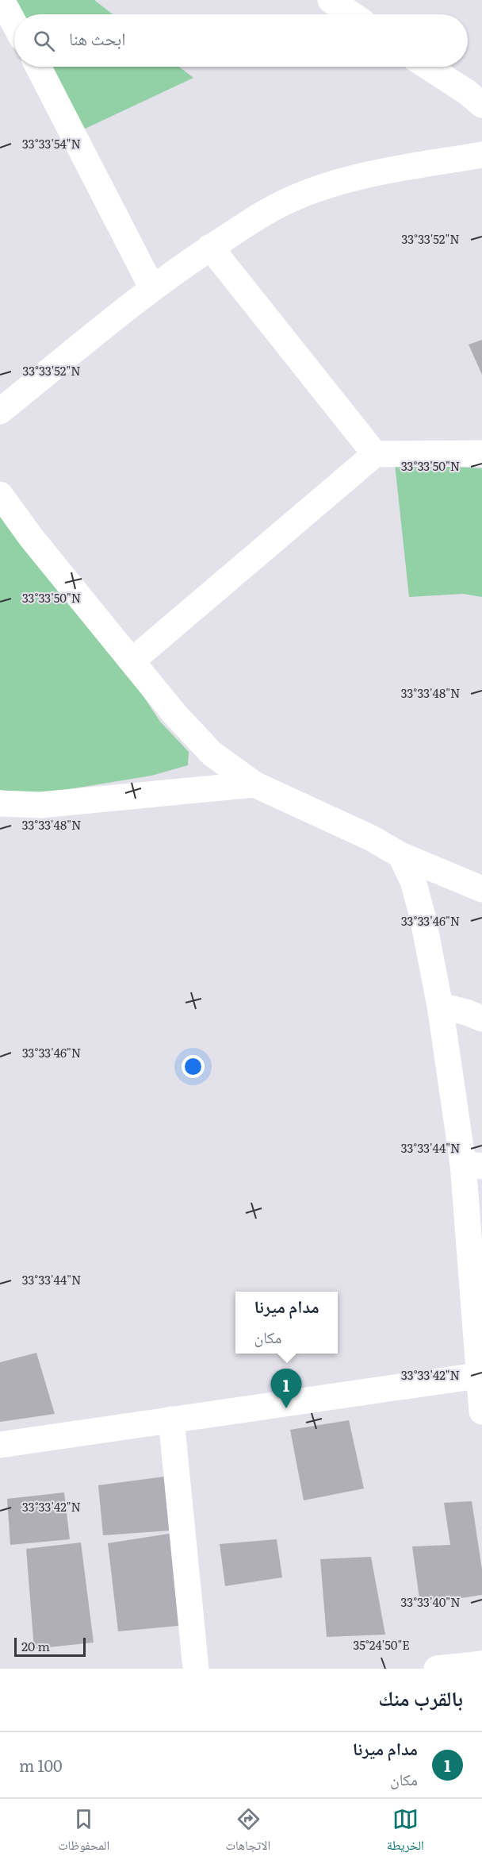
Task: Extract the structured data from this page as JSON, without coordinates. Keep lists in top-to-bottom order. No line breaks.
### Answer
{"scale_bar":"20 m","page":{"search":"ابحث هنا","popup":["مدام ميرنا","مكان"],"pins":"1","scale":"20 m","heading":"بالقرب منك","list":[{"mark":"1","name":"مدام ميرنا","note":"مكان","value":"100 m"}],"nav":["الخريطة","الاتجاهات","المحفوظات"]},"coordinates":["33°33'54\"N","33°33'52\"N","33°33'50\"N","33°33'48\"N","33°33'46\"N","33°33'44\"N","33°33'42\"N","33°33'40\"N","35°24'50\"E"]}
